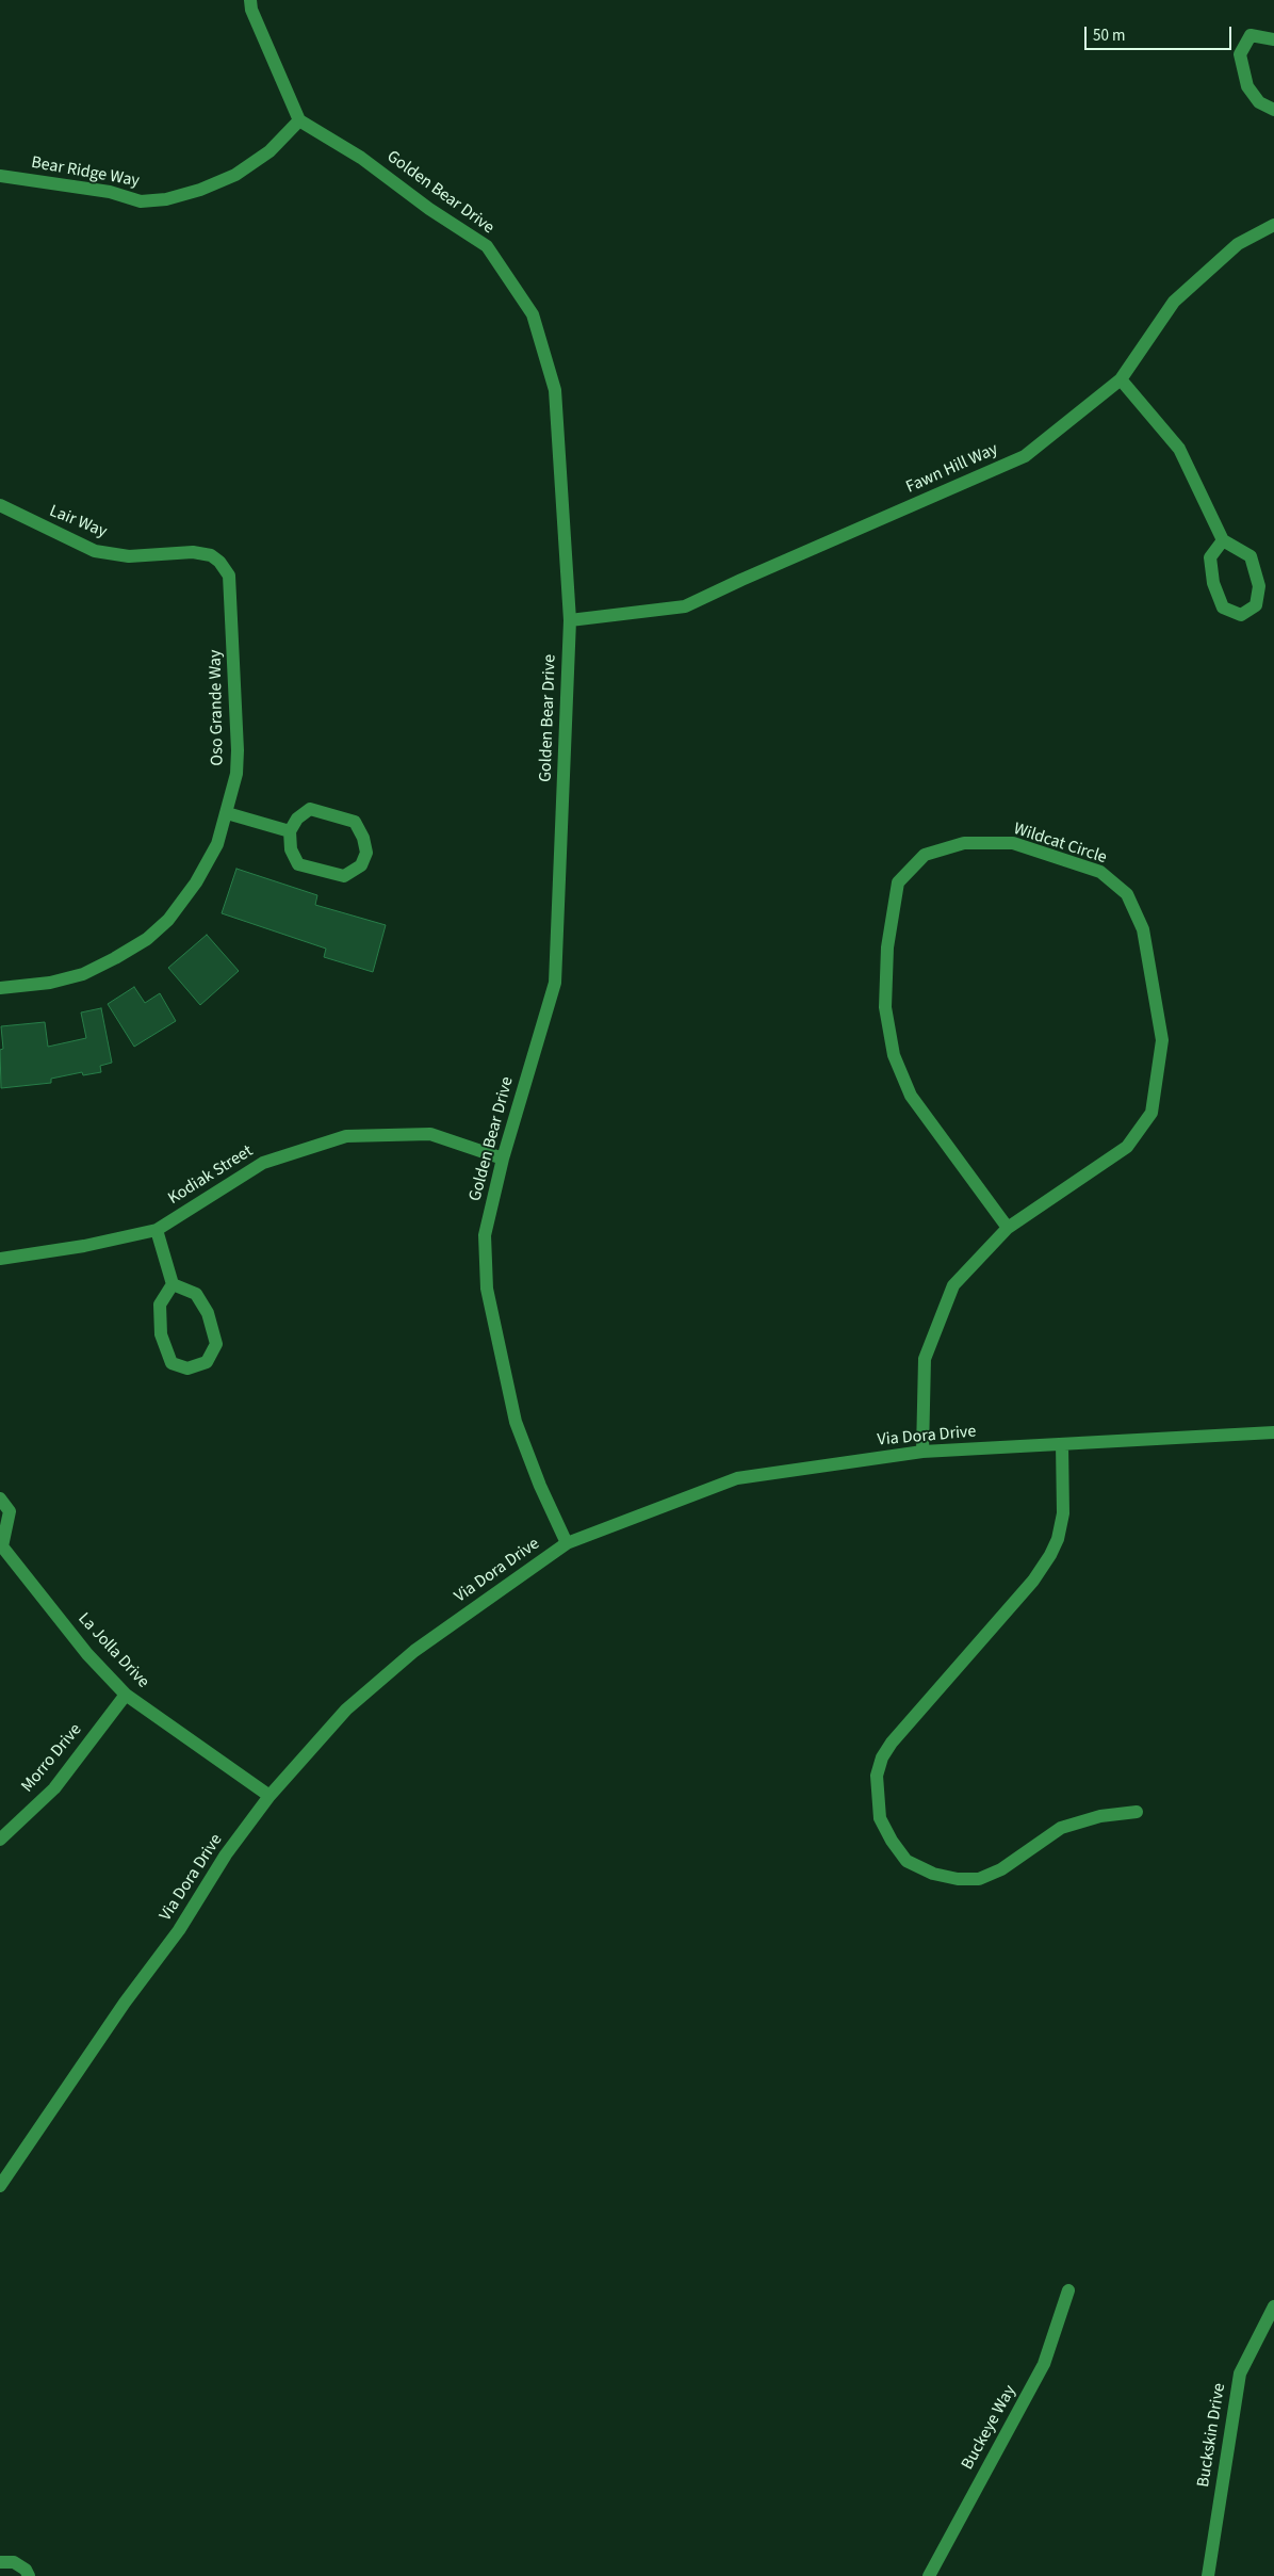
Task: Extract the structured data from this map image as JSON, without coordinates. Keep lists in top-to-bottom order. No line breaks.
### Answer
{"streets":{"street":["Bear Ridge Way","Golden Bear Drive","Fawn Hill Way","Lair Way","Oso Grande Way","Wildcat Circle","Kodiak Street","Via Dora Drive","La Jolla Drive","Morro Drive","Buckeye Way","Buckskin Drive"]},"crossings":[["Bear Ridge Way","Golden Bear Drive"],["Golden Bear Drive","Fawn Hill Way"],["Golden Bear Drive","Kodiak Street"],["Golden Bear Drive","Via Dora Drive"],["Lair Way","Oso Grande Way"],["Wildcat Circle","Via Dora Drive"],["Via Dora Drive","La Jolla Drive"],["La Jolla Drive","Morro Drive"]],"scale_bar":"50 m"}
